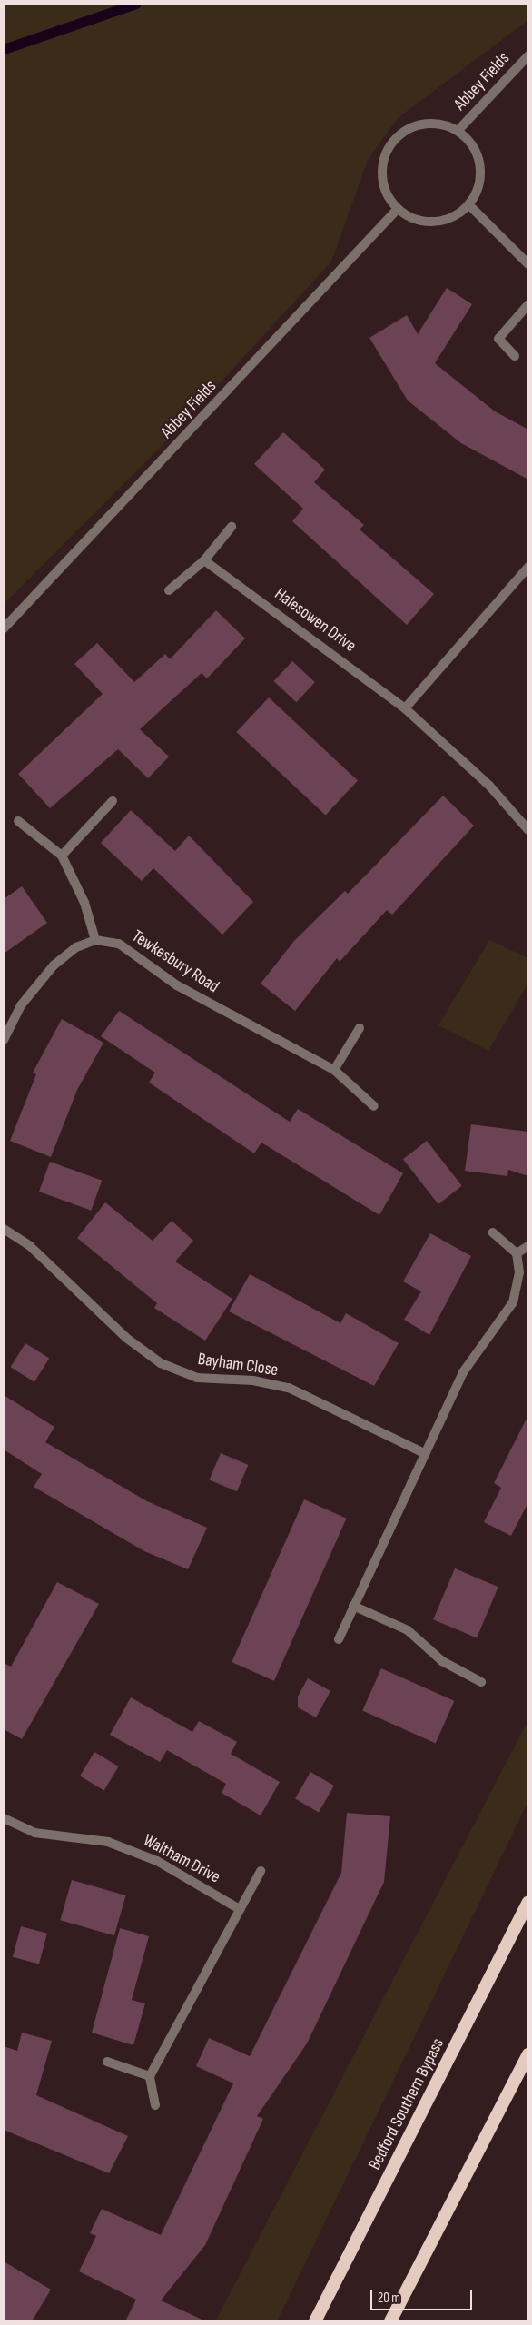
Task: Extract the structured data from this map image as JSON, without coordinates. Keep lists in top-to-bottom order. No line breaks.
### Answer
{"streets":{"highway":["Bedford Southern Bypass"],"street":["Abbey Fields","Halesowen Drive","Tewkesbury Road","Bayham Close","Waltham Drive"]},"scale_bar":"20 m"}
